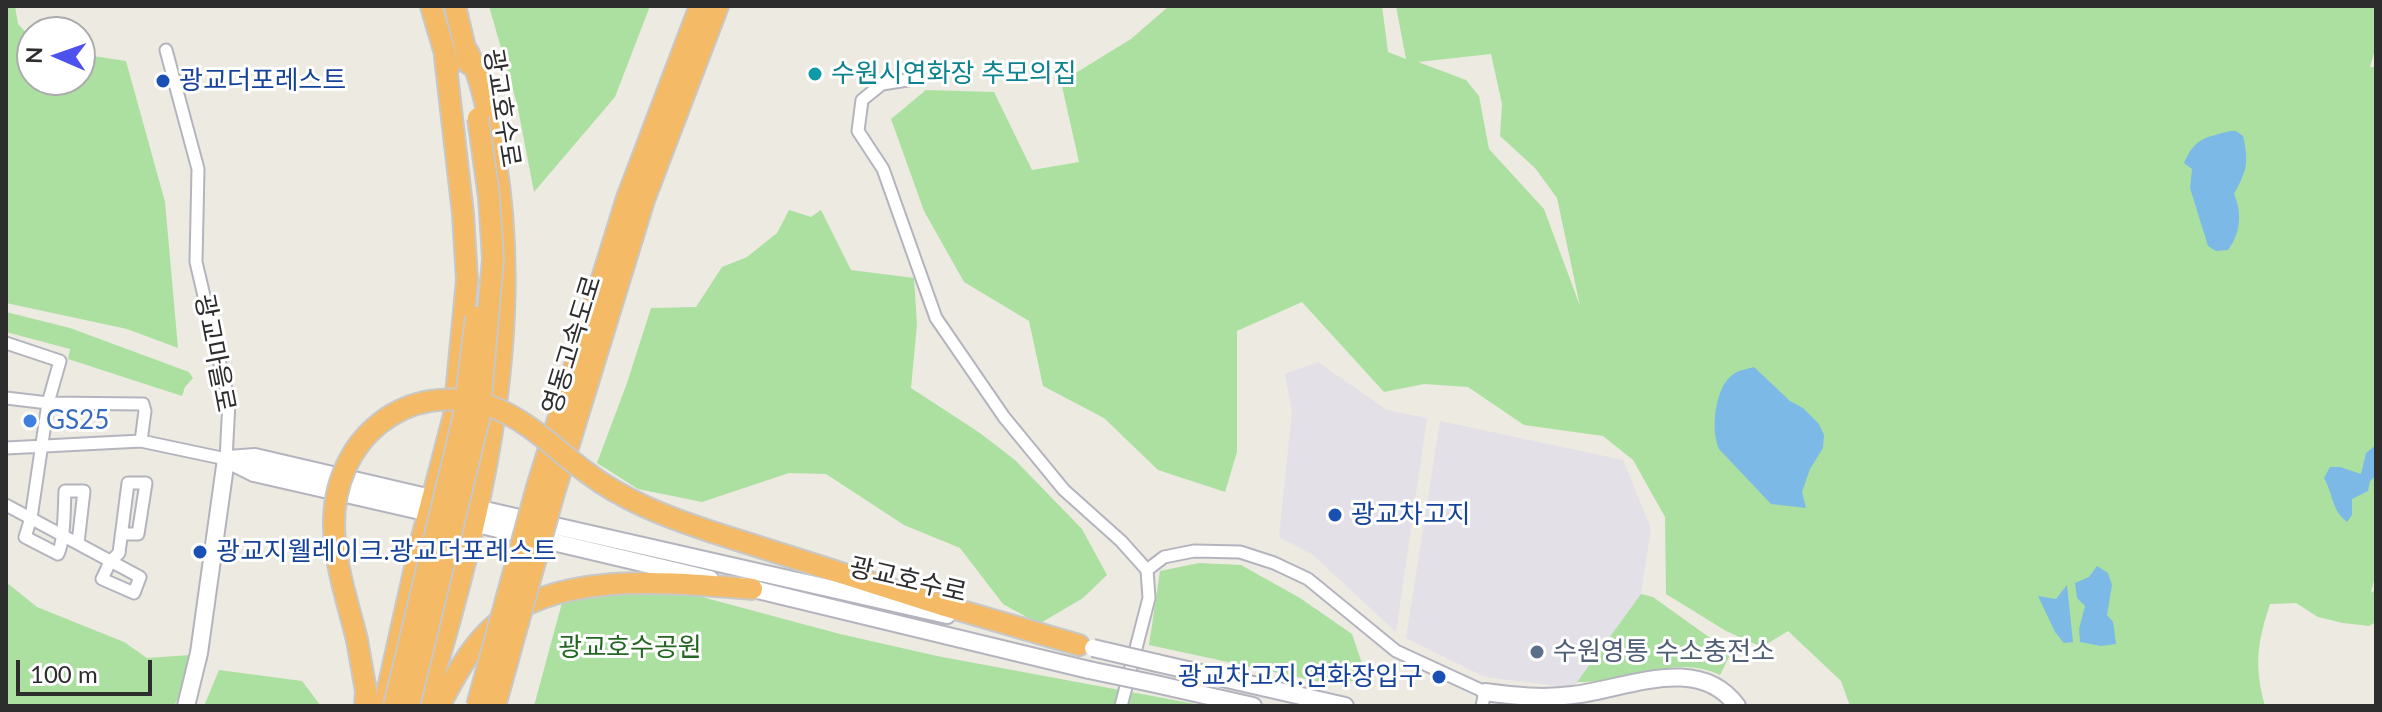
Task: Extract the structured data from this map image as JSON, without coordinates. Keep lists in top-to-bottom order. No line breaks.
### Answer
{"streets":{"highway":["광교호수로","영동고속도로"],"main road":["광교마을로"]},"crossings":[["광교호수로","광교마을로"]],"parks":["광교호수공원"],"places":["수원시연화장 추모의집","광교더포레스트","GS25","광교차고지","광교지웰레이크.광교더포레스트","수원영통 수소충전소","광교차고지.연화장입구"],"scale_bar":"100 m","north":"left"}
